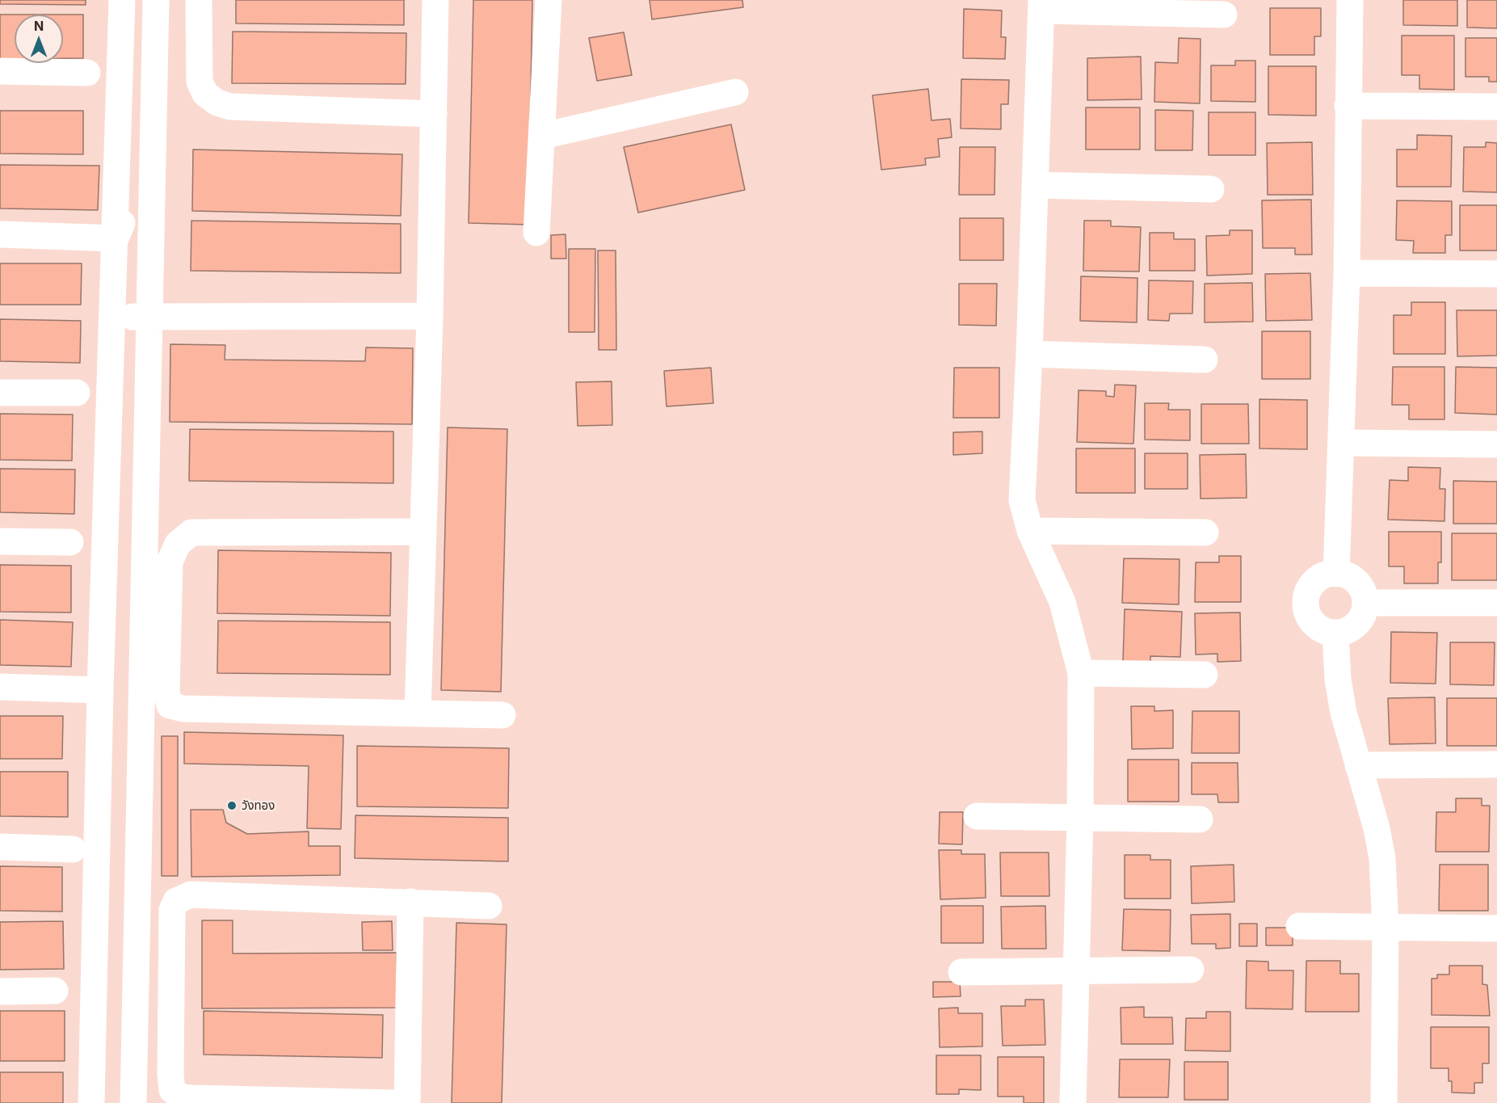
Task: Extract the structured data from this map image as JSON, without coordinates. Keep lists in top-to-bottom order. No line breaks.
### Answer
{"places":["วังทอง"],"north":"top"}
